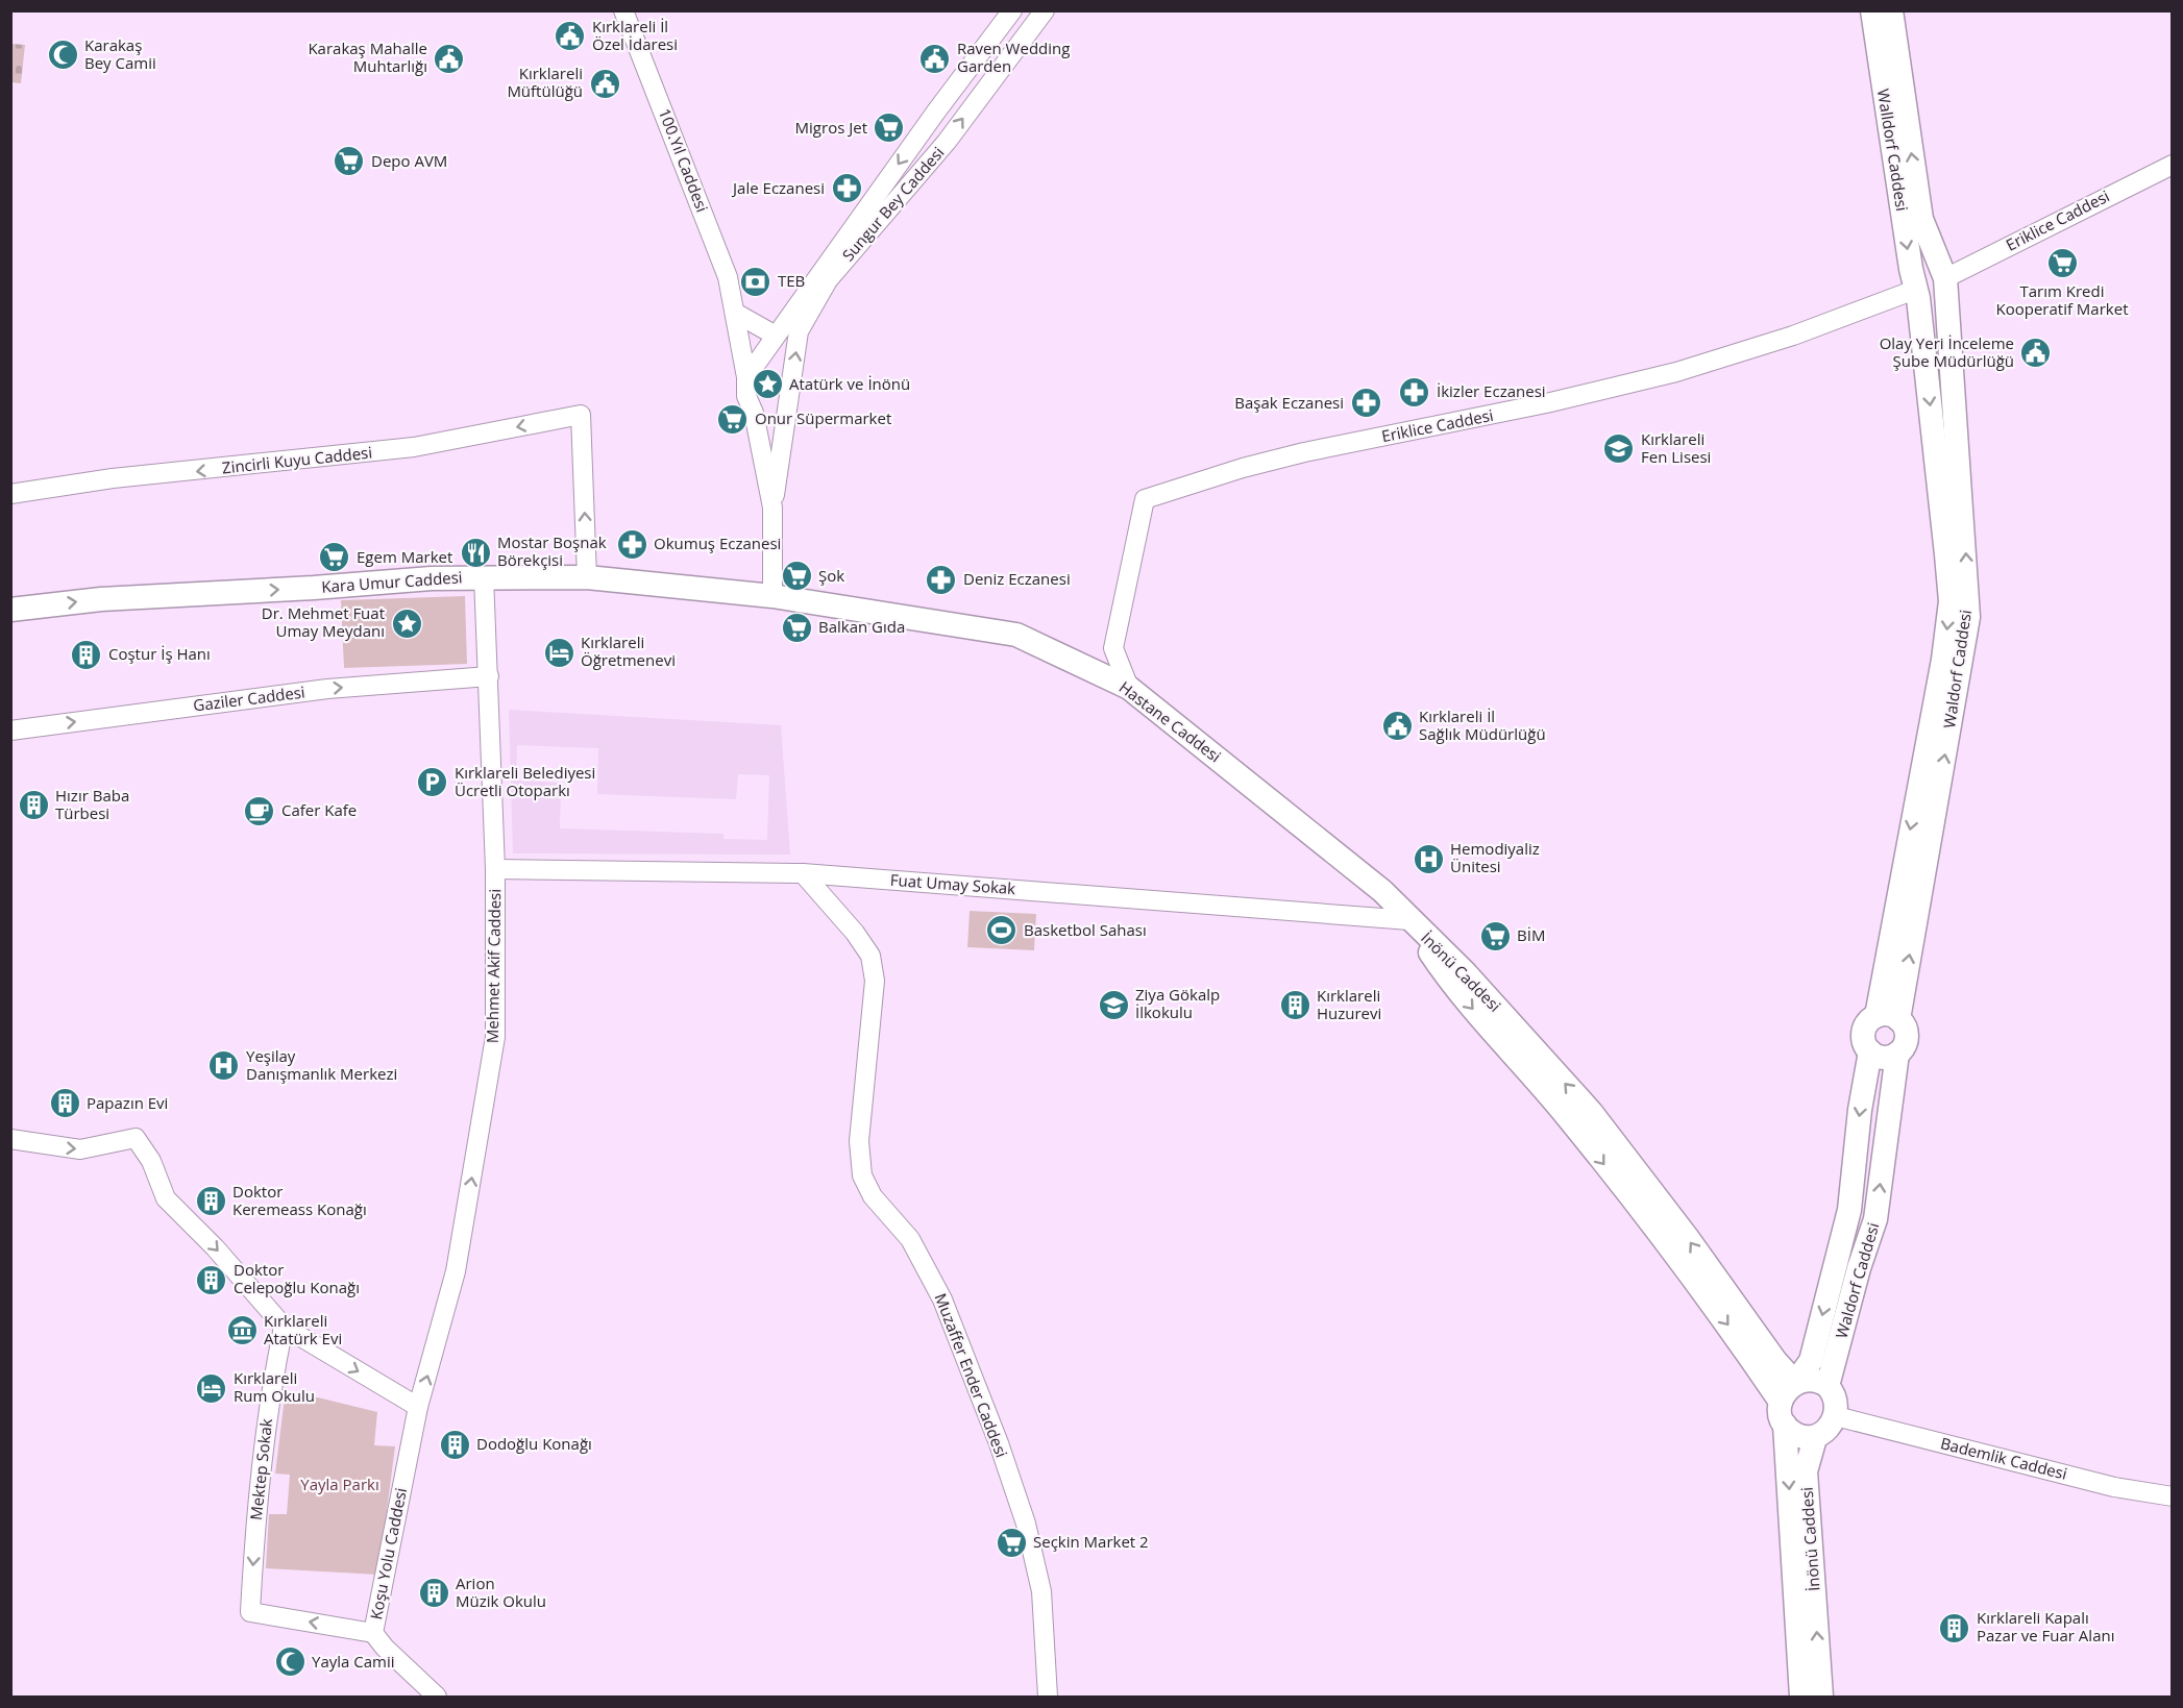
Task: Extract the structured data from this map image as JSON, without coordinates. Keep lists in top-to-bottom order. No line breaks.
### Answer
{"streets":{"main road":["Walldorf Caddesi","Kara Umur Caddesi","Waldorf Caddesi","Hastane Caddesi","İnönü Caddesi"],"street":["100.Yıl Caddesi","Sungur Bey Caddesi","Eriklice Caddesi","Zincirli Kuyu Caddesi","Gaziler Caddesi","Fuat Umay Sokak","Mehmet Akif Caddesi","Muzaffer Ender Caddesi","Bademlik Caddesi","Mektep Sokak","Koşu Yolu Caddesi"]},"crossings":[["Walldorf Caddesi","Eriklice Caddesi"],["Walldorf Caddesi","Waldorf Caddesi"],["100.Yıl Caddesi","Sungur Bey Caddesi"],["100.Yıl Caddesi","Kara Umur Caddesi"],["100.Yıl Caddesi","Hastane Caddesi"],["Eriklice Caddesi","Waldorf Caddesi"],["Eriklice Caddesi","Hastane Caddesi"],["Zincirli Kuyu Caddesi","Kara Umur Caddesi"],["Kara Umur Caddesi","Hastane Caddesi"],["Kara Umur Caddesi","Mehmet Akif Caddesi"],["Waldorf Caddesi","İnönü Caddesi"],["Waldorf Caddesi","Bademlik Caddesi"],["Gaziler Caddesi","Mehmet Akif Caddesi"],["Hastane Caddesi","Fuat Umay Sokak"],["Hastane Caddesi","İnönü Caddesi"],["Fuat Umay Sokak","Mehmet Akif Caddesi"],["Fuat Umay Sokak","İnönü Caddesi"],["Fuat Umay Sokak","Muzaffer Ender Caddesi"],["Mehmet Akif Caddesi","Koşu Yolu Caddesi"],["İnönü Caddesi","Bademlik Caddesi"],["Mektep Sokak","Koşu Yolu Caddesi"]],"one_way":["Kara Umur Caddesi","Gaziler Caddesi","Mehmet Akif Caddesi"],"parks":["Yayla Parkı"],"places":{"public building":["Kırklareli İl Özel İdaresi","Karakaş Mahalle Muhtarlığı","Raven Wedding Garden","Kırklareli Müftülüğü","Olay Yeri İnceleme Şube Müdürlüğü","Kırklareli İl Sağlık Müdürlüğü"],"mosque":["Karakaş Bey Camii","Yayla Camii"],"supermarket":["Migros Jet","Depo AVM","Tarım Kredi Kooperatif Market","Onur Süpermarket","Egem Market","Şok","Balkan Gıda","BİM","Seçkin Market 2"],"pharmacy":["Jale Eczanesi","İkizler Eczanesi","Başak Eczanesi","Okumuş Eczanesi","Deniz Eczanesi"],"bank":["TEB"],"place":["Atatürk ve İnönü","Dr. Mehmet Fuat Umay Meydanı"],"school or university":["Kırklareli Fen Lisesi","Ziya Gökalp İlkokulu"],"restaurant":["Mostar Boşnak Börekçisi"],"hotel":["Kırklareli Öğretmenevi","Kırklareli Rum Okulu"],"building":["Coştur İş Hanı","Hızır Baba Türbesi","Kırklareli Huzurevi","Papazın Evi","Doktor Keremeass Konağı","Doktor Celepoğlu Konağı","Dodoğlu Konağı","Arion Müzik Okulu","Kırklareli Kapalı Pazar ve Fuar Alanı"],"parking":["Kırklareli Belediyesi Ücretli Otoparkı"],"cafe":["Cafer Kafe"],"hospital":["Hemodiyaliz Ünitesi","Yeşilay Danışmanlık Merkezi"],"sports":["Basketbol Sahası"],"museum":["Kırklareli Atatürk Evi"]}}
